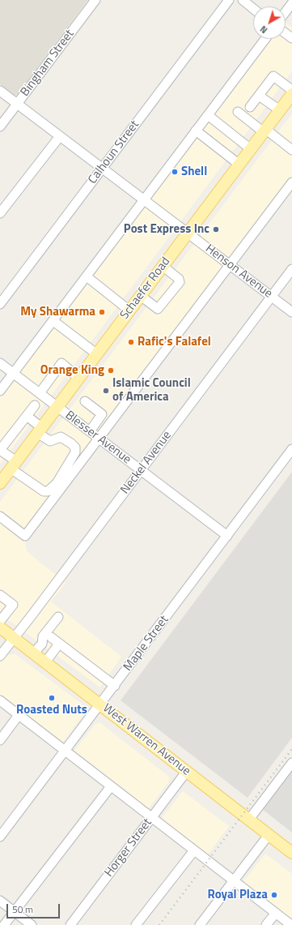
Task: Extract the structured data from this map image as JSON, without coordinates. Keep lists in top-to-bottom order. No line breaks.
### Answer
{"streets":{"main road":["Schaefer Road","West Warren Avenue"],"street":["Bingham Street","Calhoun Street","Henson Avenue","Blesser Avenue","Neckel Avenue","Maple Street","Horger Street"]},"crossings":[["Bingham Street","Henson Avenue"],["Calhoun Street","Henson Avenue"],["Henson Avenue","Schaefer Road"],["Henson Avenue","Neckel Avenue"],["Schaefer Road","Blesser Avenue"],["Blesser Avenue","Neckel Avenue"],["Blesser Avenue","Maple Street"],["Neckel Avenue","West Warren Avenue"],["Maple Street","West Warren Avenue"],["West Warren Avenue","Horger Street"]],"places":["Shell","Post Express Inc","My Shawarma","Rafic's Falafel","Orange King","Islamic Council of America","Roasted Nuts","Royal Plaza"],"scale_bar":"50 m","north":"bottom left"}
